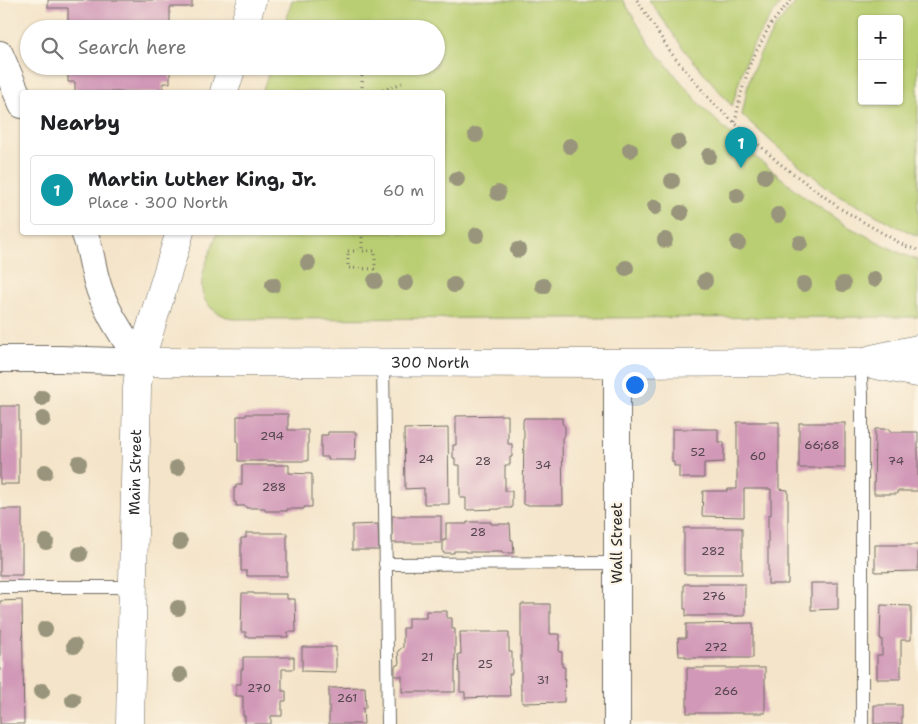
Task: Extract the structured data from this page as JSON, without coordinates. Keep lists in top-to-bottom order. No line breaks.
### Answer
{"streets":{"main road":["300 North","Main Street"],"street":["Wall Street"]},"crossings":[["300 North","Main Street"],["300 North","Wall Street"]],"house_numbers":["294","66;68","52","60","24","28","74","34","288","28","282","276","272","21","25","31","270","266","261"],"page":{"map_buttons":["+","−"],"search":"Search here","heading":"Nearby","pins":"1","list":[{"mark":"1","name":"Martin Luther King, Jr.","note":"Place · 300 North","value":"60 m"}]}}
